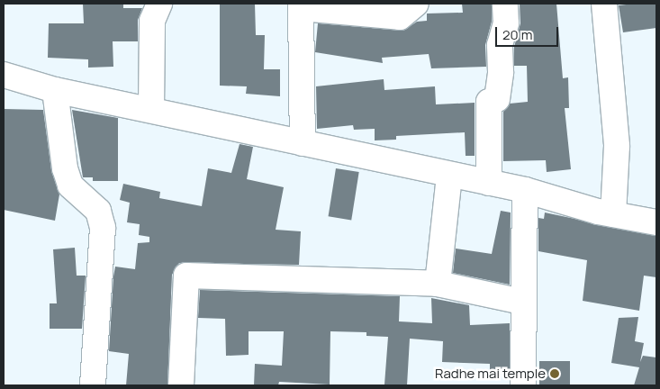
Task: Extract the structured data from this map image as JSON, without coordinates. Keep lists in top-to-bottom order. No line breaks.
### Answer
{"places":["Radhe mai temple"],"scale_bar":"20 m"}
